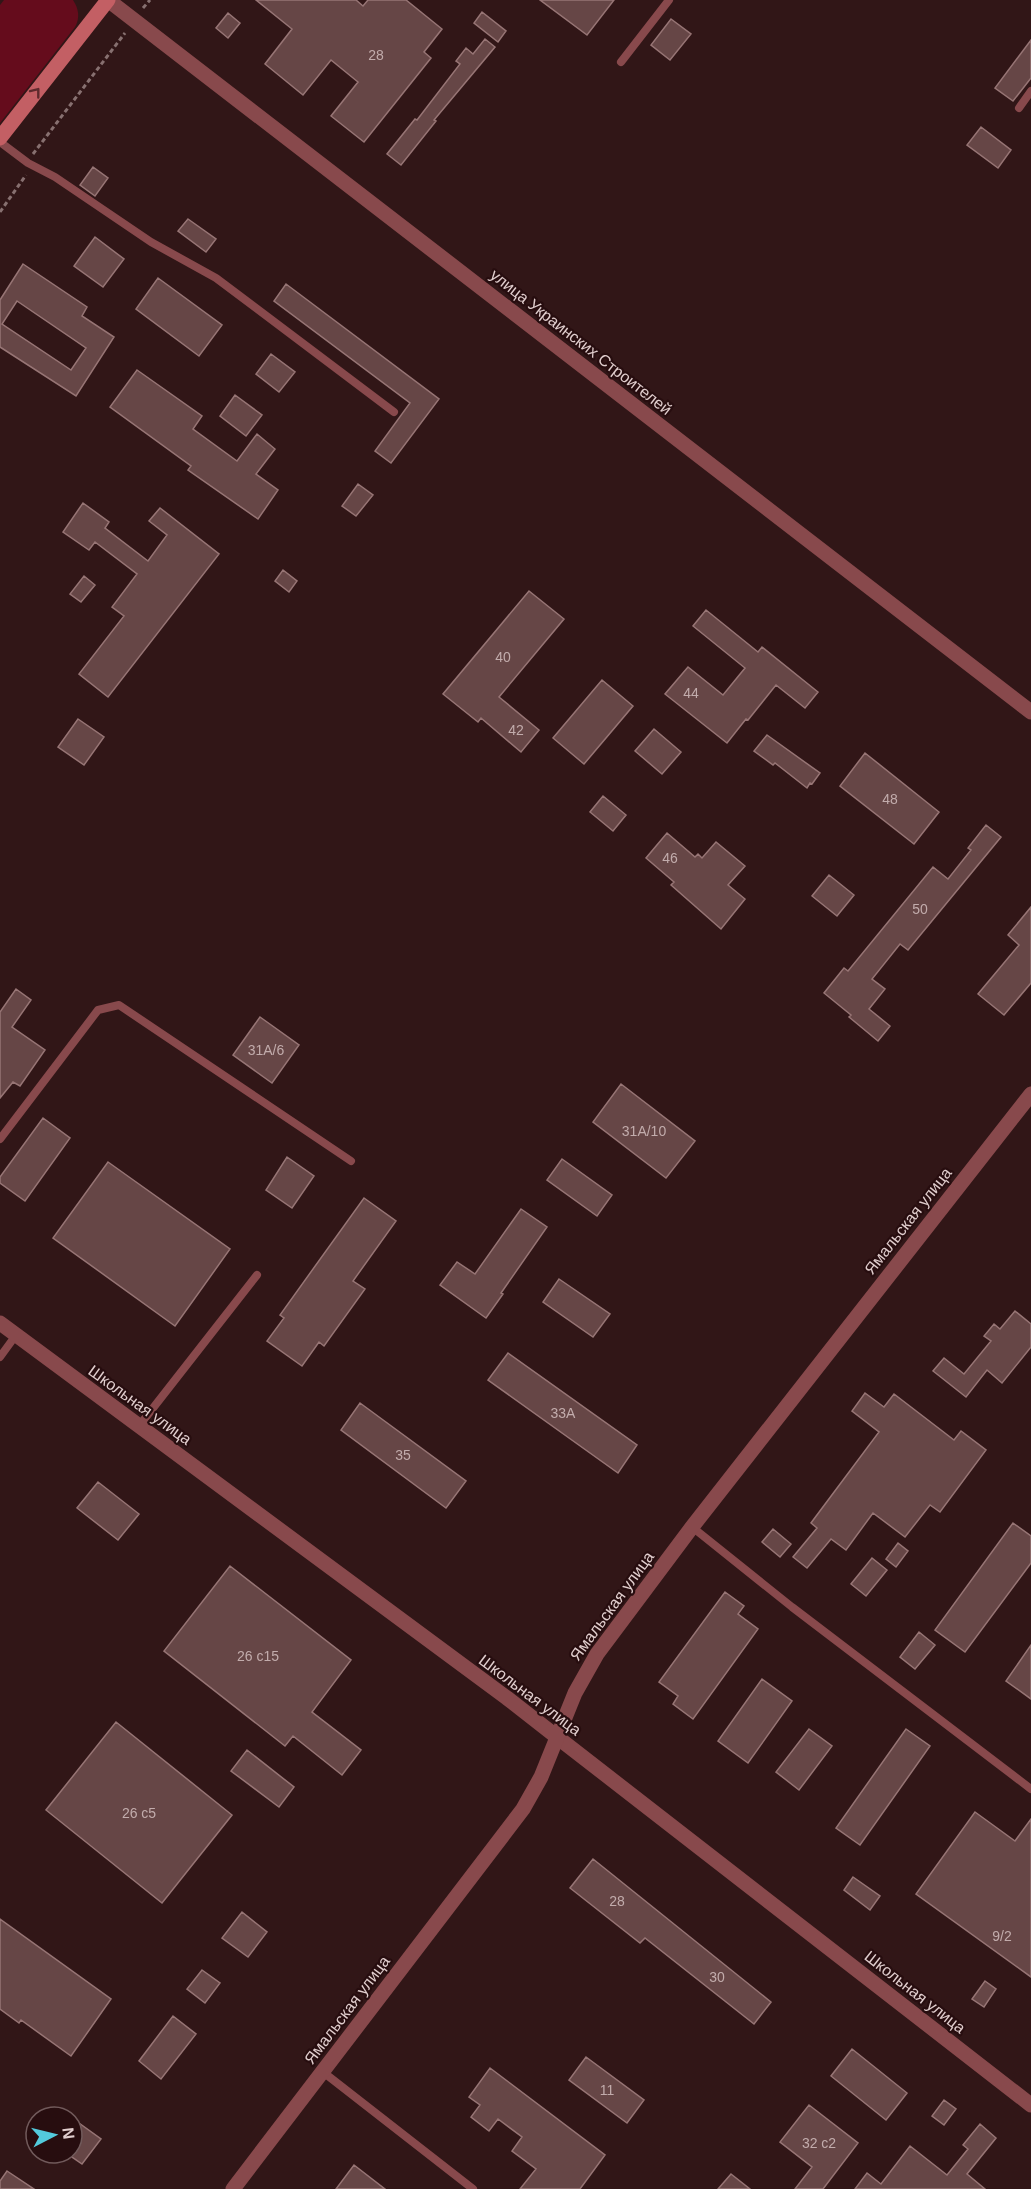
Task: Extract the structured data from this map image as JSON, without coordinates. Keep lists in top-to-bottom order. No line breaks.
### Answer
{"streets":{"street":["улица Украинских Строителей","Ямальская улица","Школьная улица"]},"crossings":[["Ямальская улица","Школьная улица"]],"house_numbers":["28","40","44","42","48","46","50","31А/6","31А/10","33А","35","26 c15","26 с5","28","9/2","30","11","32 с2"],"north":"right"}
